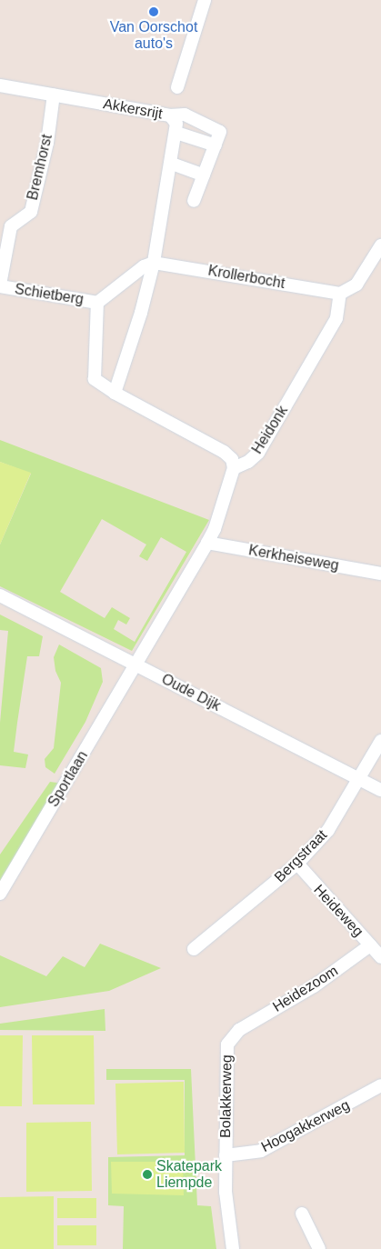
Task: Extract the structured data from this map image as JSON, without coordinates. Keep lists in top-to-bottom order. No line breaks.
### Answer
{"streets":{"street":["Akkersrijt","Bremhorst","Krollerbocht","Schietberg","Heidonk","Kerkheiseweg","Oude Dijk","Sportlaan","Bergstraat","Heideweg","Heidezoom","Bolakkerweg","Hoogakkerweg"]},"crossings":[["Akkersrijt","Bremhorst"],["Akkersrijt","Krollerbocht"],["Bremhorst","Schietberg"],["Krollerbocht","Heidonk"],["Oude Dijk","Sportlaan"],["Oude Dijk","Bergstraat"],["Bergstraat","Heideweg"],["Heideweg","Heidezoom"],["Heidezoom","Bolakkerweg"],["Bolakkerweg","Hoogakkerweg"]],"places":["Van Oorschot auto's","Skatepark Liempde"]}
